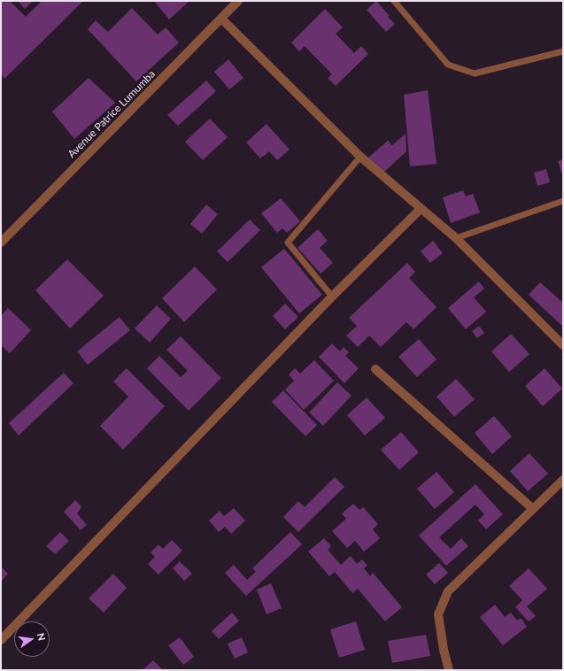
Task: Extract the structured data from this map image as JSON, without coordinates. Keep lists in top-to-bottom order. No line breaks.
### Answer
{"streets":{"street":["Avenue Patrice Lumumba"]},"north":"right"}
